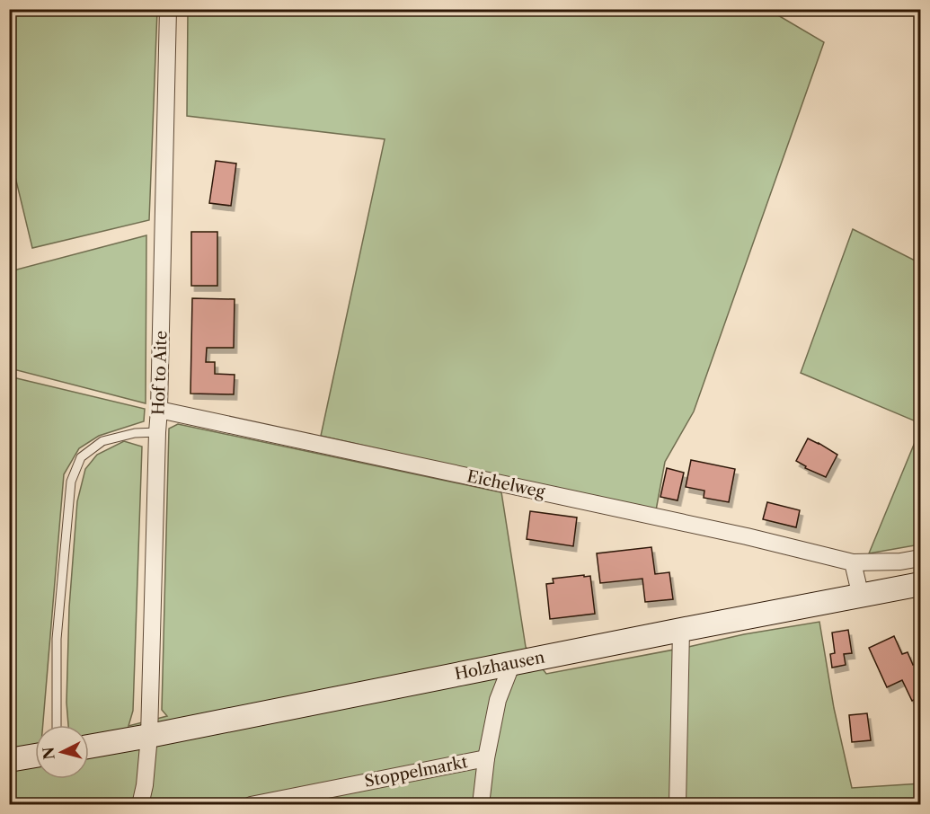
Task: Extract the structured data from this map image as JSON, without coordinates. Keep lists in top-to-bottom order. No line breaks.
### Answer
{"streets":{"street":["Hof to Aite","Eichelweg","Holzhausen","Stoppelmarkt"]},"crossings":[["Hof to Aite","Eichelweg"],["Hof to Aite","Holzhausen"],["Holzhausen","Stoppelmarkt"]],"north":"left"}
